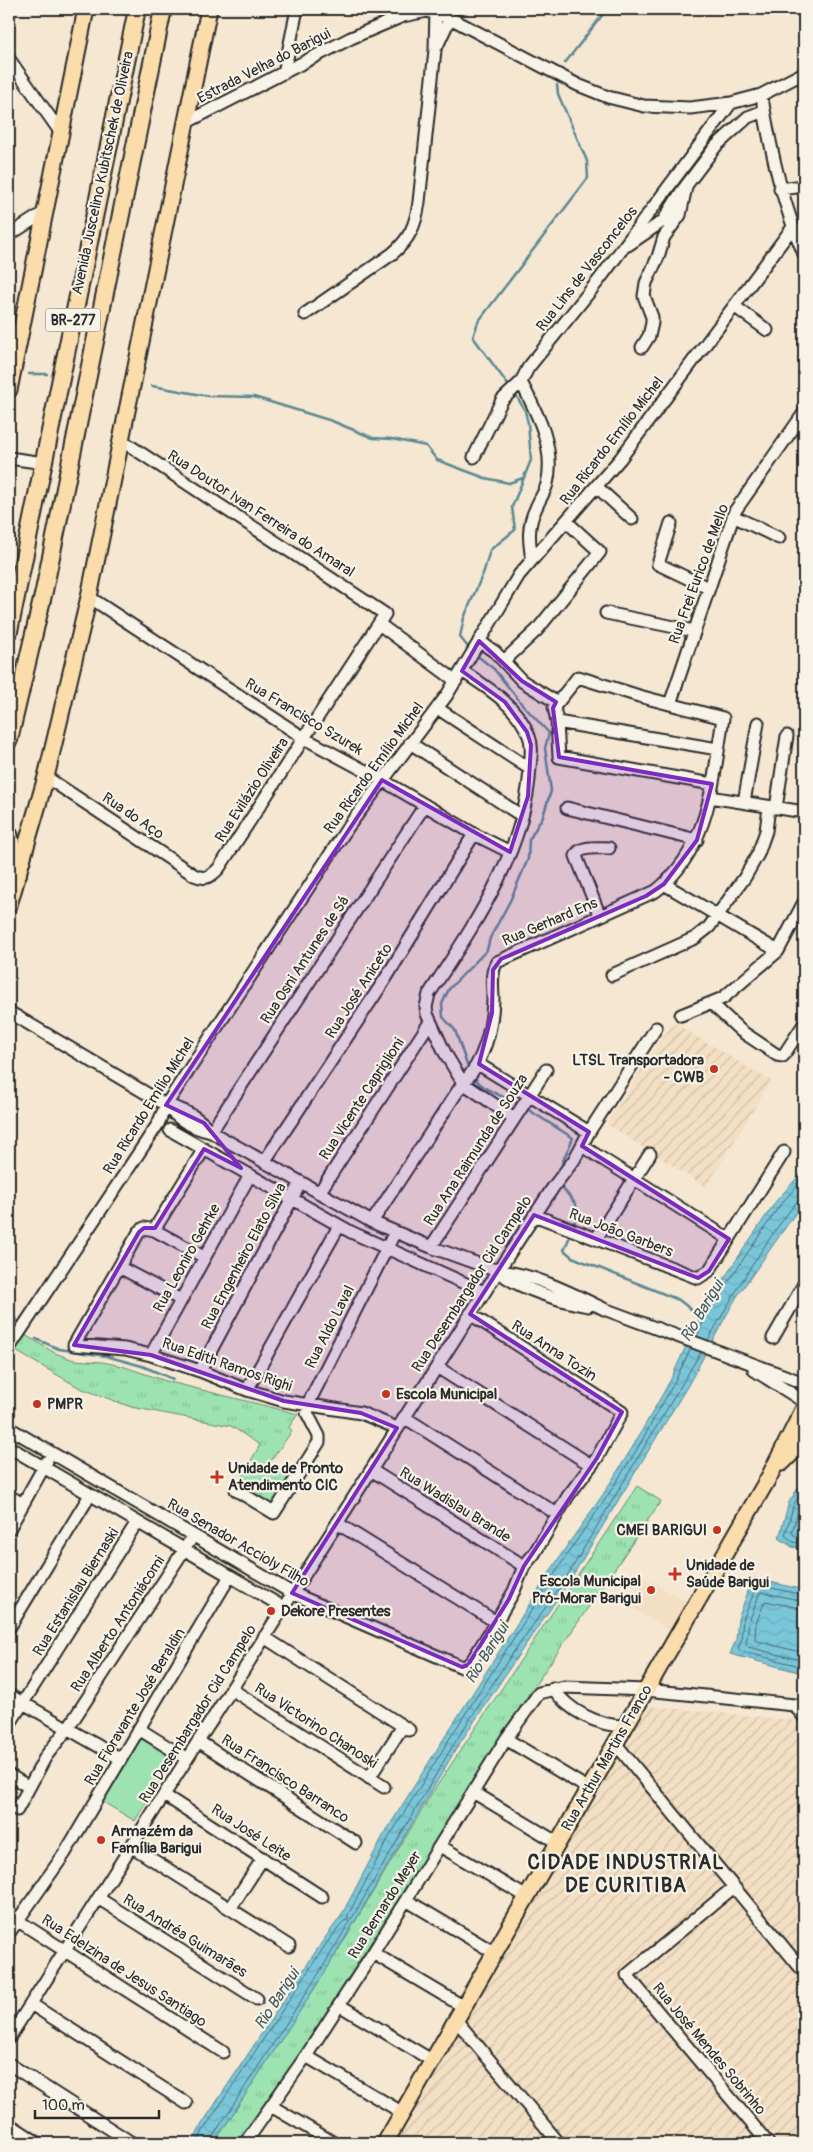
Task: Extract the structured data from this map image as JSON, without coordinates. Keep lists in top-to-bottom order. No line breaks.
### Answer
{"streets":{"highway":["Avenida Juscelino Kubitschek de Oliveira","BR-277"],"main road":["Rua Arthur Martins Franco"],"street":["Estrada Velha do Barigui","Rua Lins de Vasconcelos","Rua Ricardo Emílio Michel","Rua Doutor Ivan Ferreira do Amaral","Rua Frei Eurico de Mello","Rua Francisco Szurek","Rua Evilázio Oliveira","Rua do Aço","Rua Gerhard Ens","Rua Osni Antunes de Sá","Rua José Aniceto","Rua Vicente Capriglioni","Rua Ana Raimunda de Souza","Rua João Garbers","Rua Engenheiro Elato Silva","Rua Leoniro Gehrke","Rua Desembargador Cid Campelo","Rua Aldo Laval","Rua Anna Tozin","Rua Edith Ramos Righi","Rua Wadislau Brande","Rua Senador Accioly Filho","Rua Estanislau Biernaski","Rua Alberto Antoniácomi","Rua Fioravante José Beraldin","Rua Victorino Chanoski","Rua Francisco Barranco","Rua José Leite","Rua Bernardo Meyer","Rua Andréa Guimarães","Rua Edelzina de Jesus Santiago","Rua José Mendes Sobrinho"]},"crossings":[["Estrada Velha do Barigui","Rua Lins de Vasconcelos"],["Rua Ricardo Emílio Michel","Rua Francisco Szurek"],["Rua Doutor Ivan Ferreira do Amaral","Rua Evilázio Oliveira"],["Rua Frei Eurico de Mello","Rua Gerhard Ens"],["Rua Francisco Szurek","Rua Evilázio Oliveira"],["Rua Francisco Szurek","Rua Osni Antunes de Sá"],["Rua Francisco Szurek","Rua José Aniceto"],["Rua Evilázio Oliveira","Rua do Aço"],["Rua João Garbers","Rua Desembargador Cid Campelo"],["Rua Engenheiro Elato Silva","Rua Edith Ramos Righi"],["Rua Leoniro Gehrke","Rua Edith Ramos Righi"],["Rua Desembargador Cid Campelo","Rua Anna Tozin"],["Rua Desembargador Cid Campelo","Rua Edith Ramos Righi"],["Rua Desembargador Cid Campelo","Rua Wadislau Brande"],["Rua Desembargador Cid Campelo","Rua Senador Accioly Filho"],["Rua Desembargador Cid Campelo","Rua Victorino Chanoski"],["Rua Desembargador Cid Campelo","Rua Francisco Barranco"],["Rua Desembargador Cid Campelo","Rua José Leite"],["Rua Desembargador Cid Campelo","Rua Andréa Guimarães"],["Rua Desembargador Cid Campelo","Rua Edelzina de Jesus Santiago"],["Rua Aldo Laval","Rua Edith Ramos Righi"],["Rua Senador Accioly Filho","Rua Alberto Antoniácomi"],["Rua Fioravante José Beraldin","Rua Edelzina de Jesus Santiago"]],"districts":["CIDADE INDUSTRIAL DE CURITIBA"],"water":["Rio Barigui"],"places":{"other":["LTSL Transportadora - CWB","Escola Municipal","PMPR","CMEI BARIGUI","Escola Municipal Pró-Morar Barigui","Dekore Presentes","Armazém da Família Barigui"],"health":["Unidade de Pronto Atendimento CIC","Unidade de Saúde Barigui"]},"scale_bar":"100 m"}
